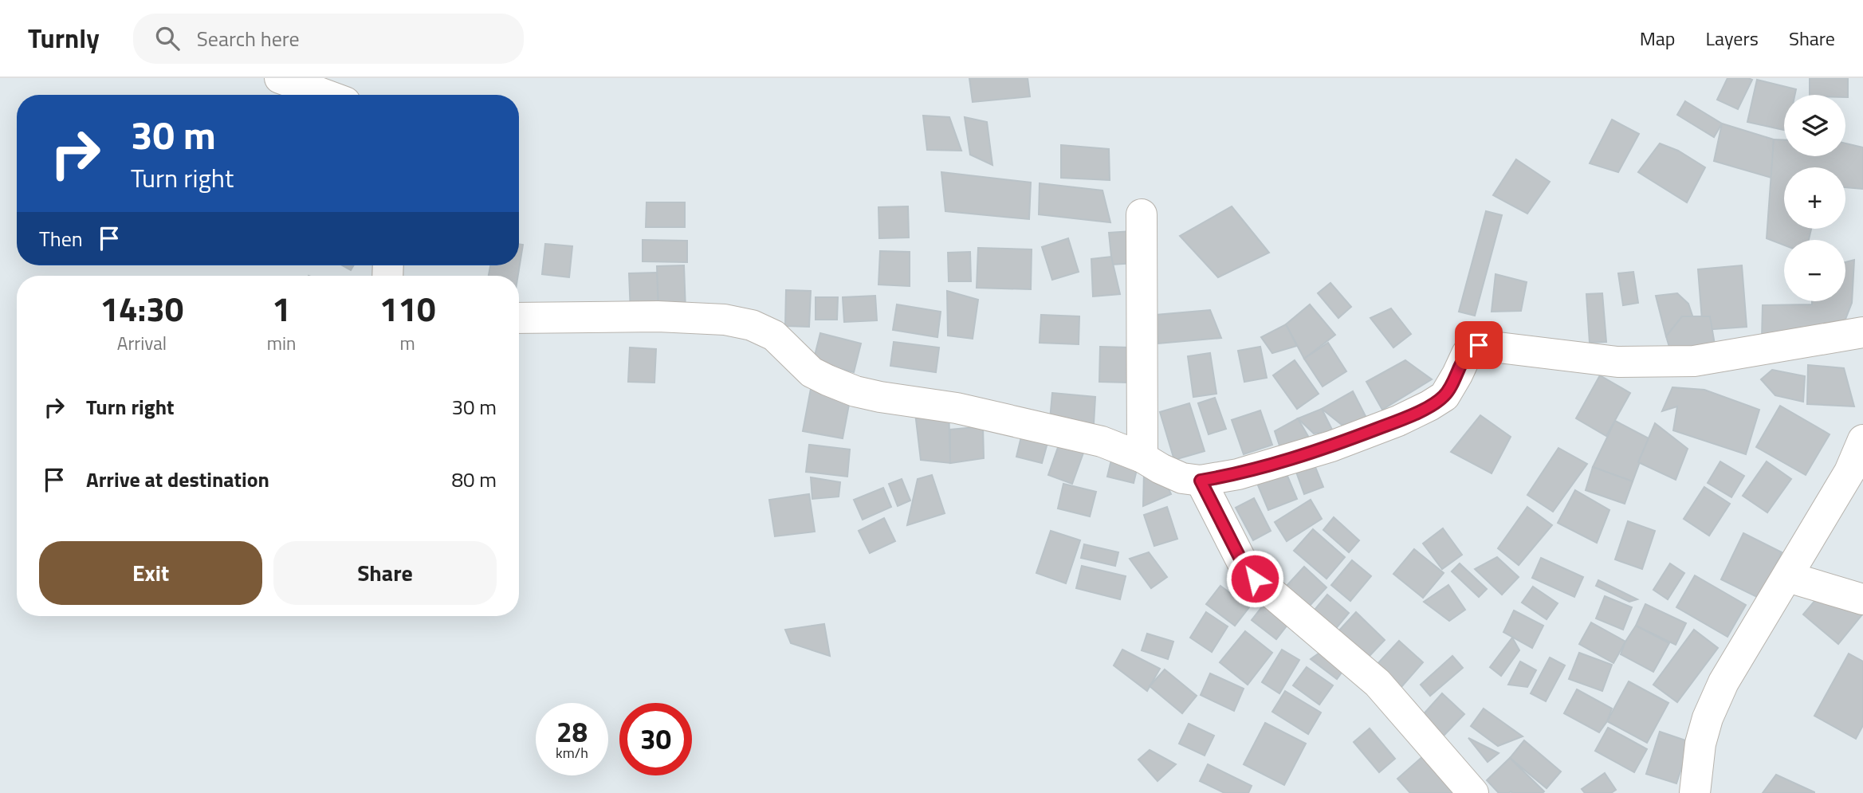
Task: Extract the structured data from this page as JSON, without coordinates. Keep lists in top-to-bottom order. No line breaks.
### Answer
{"page":{"header":"Turnly","search":"Search here","nav":["Map","Layers","Share"],"map_buttons":["+","−"],"turn":["30 m","Turn right"],"then":"Then","eta":["14:30","Arrival","1","min","110","m"],"list":[{"name":"Turn right","value":"30 m"},{"name":"Arrive at destination","value":"80 m"}],"buttons":["Exit","Share"],"speed":"28 km/h","limit":"30"}}
